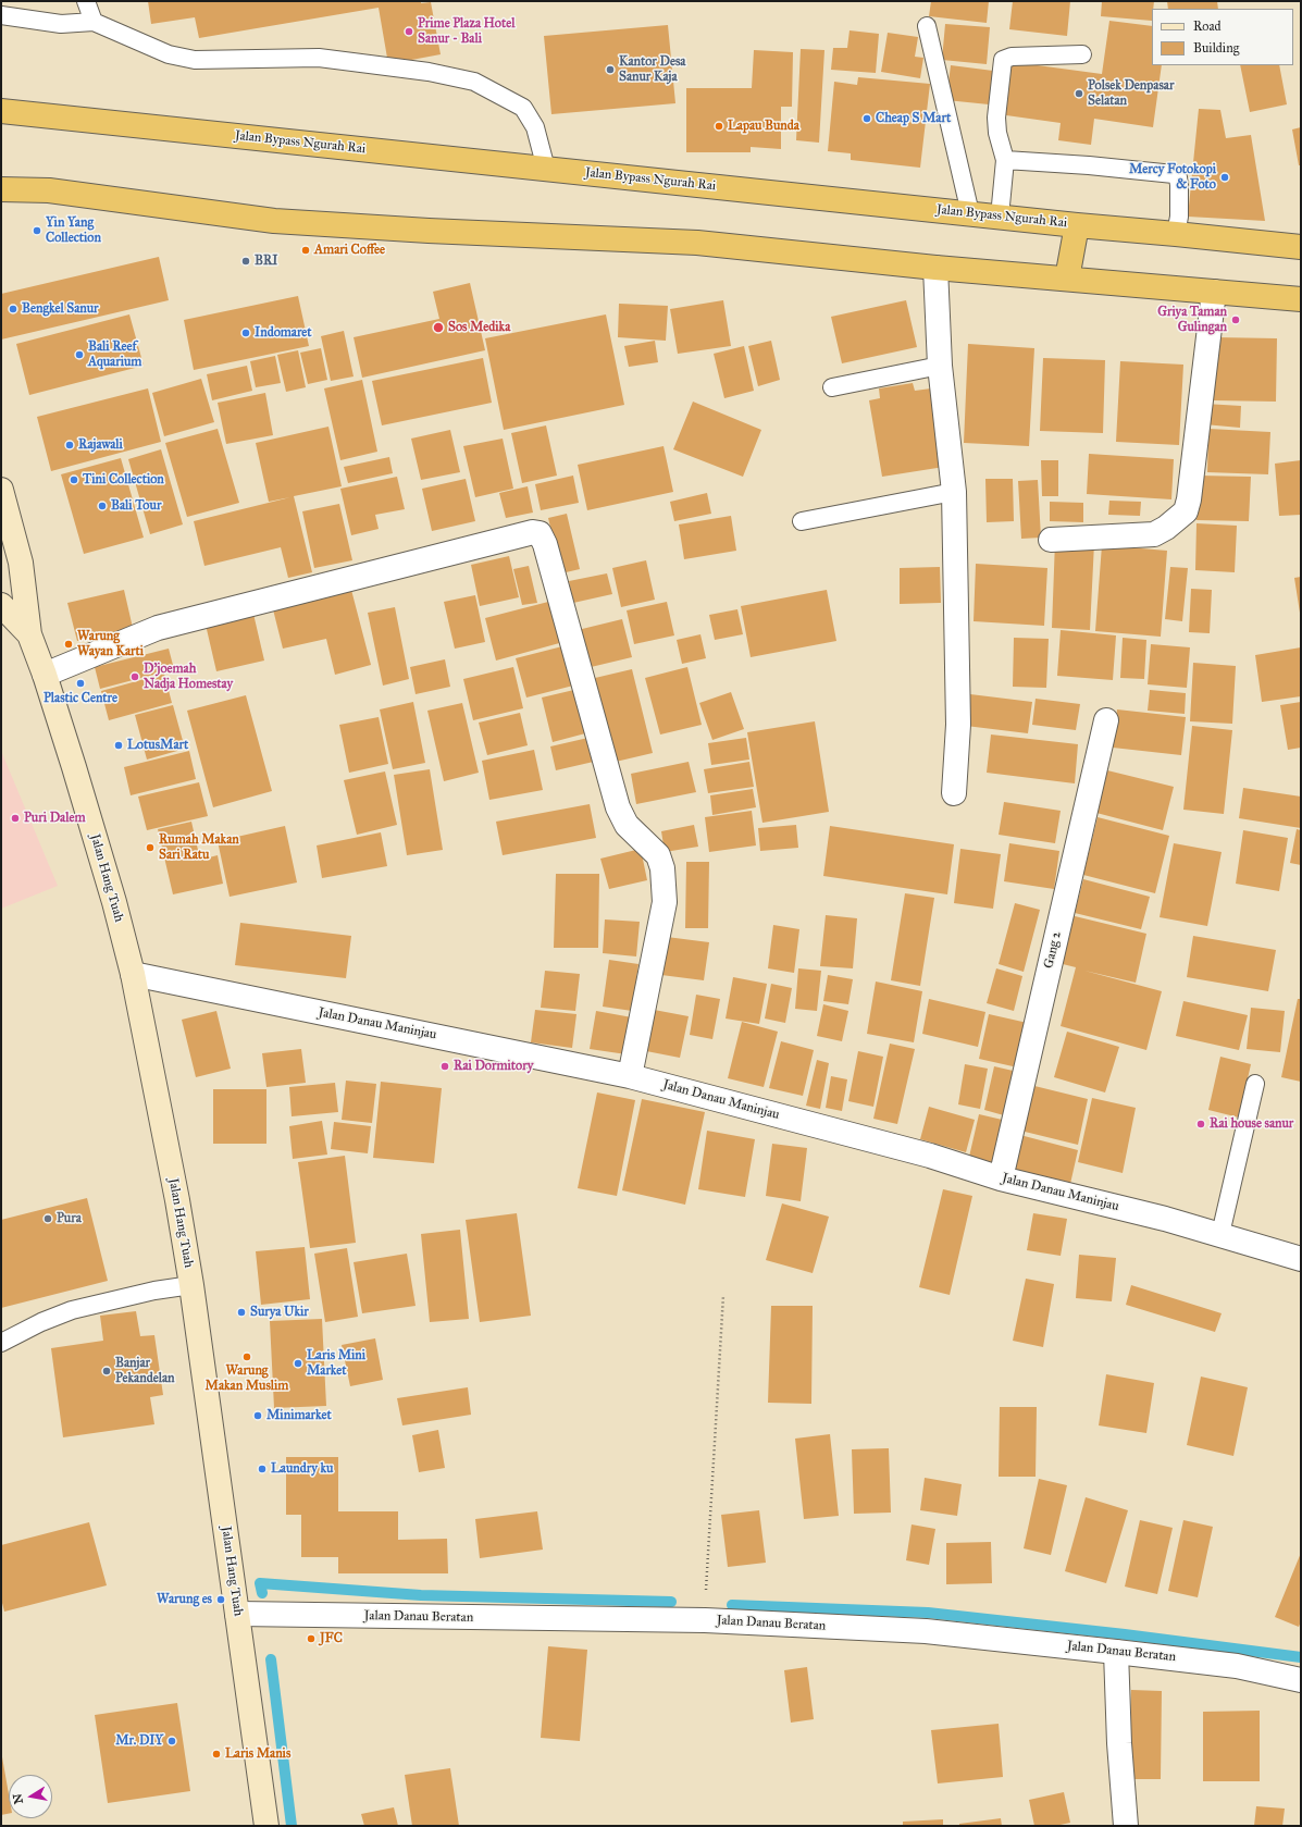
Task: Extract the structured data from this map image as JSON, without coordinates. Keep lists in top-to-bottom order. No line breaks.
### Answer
{"streets":{"highway":["Jalan Bypass Ngurah Rai"],"main road":["Jalan Hang Tuah"],"street":["Gang 2","Jalan Danau Maninjau","Jalan Danau Beratan"]},"crossings":[["Jalan Hang Tuah","Jalan Danau Maninjau"],["Jalan Hang Tuah","Jalan Danau Beratan"],["Gang 2","Jalan Danau Maninjau"]],"places":["Prime Plaza Hotel Sanur - Bali","Kantor Desa Sanur Kaja","Polsek Denpasar Selatan","Cheap S Mart","Lapau Bunda","Mercy Fotokopi & Foto","Yin Yang Collection","Amari Coffee","BRI","Bengkel Sanur","Griya Taman Gulingan","Sos Medika","Indomaret","Bali Reef Aquarium","Rajawali","Tini Collection","Bali Tour","Warung Wayan Karti","D'joemah Nadja Homestay","Plastic Centre","LotusMart","Puri Dalem","Rumah Makan Sari Ratu","Rai Dormitory","Rai house sanur","Pura","Surya Ukir","Warung Makan Muslim","Laris Mini Market","Banjar Pekandelan","Minimarket","Laundry ku","Warung es","JFC","Mr. DIY","Laris Manis"],"legend":["Road","Building"],"north":"left"}
